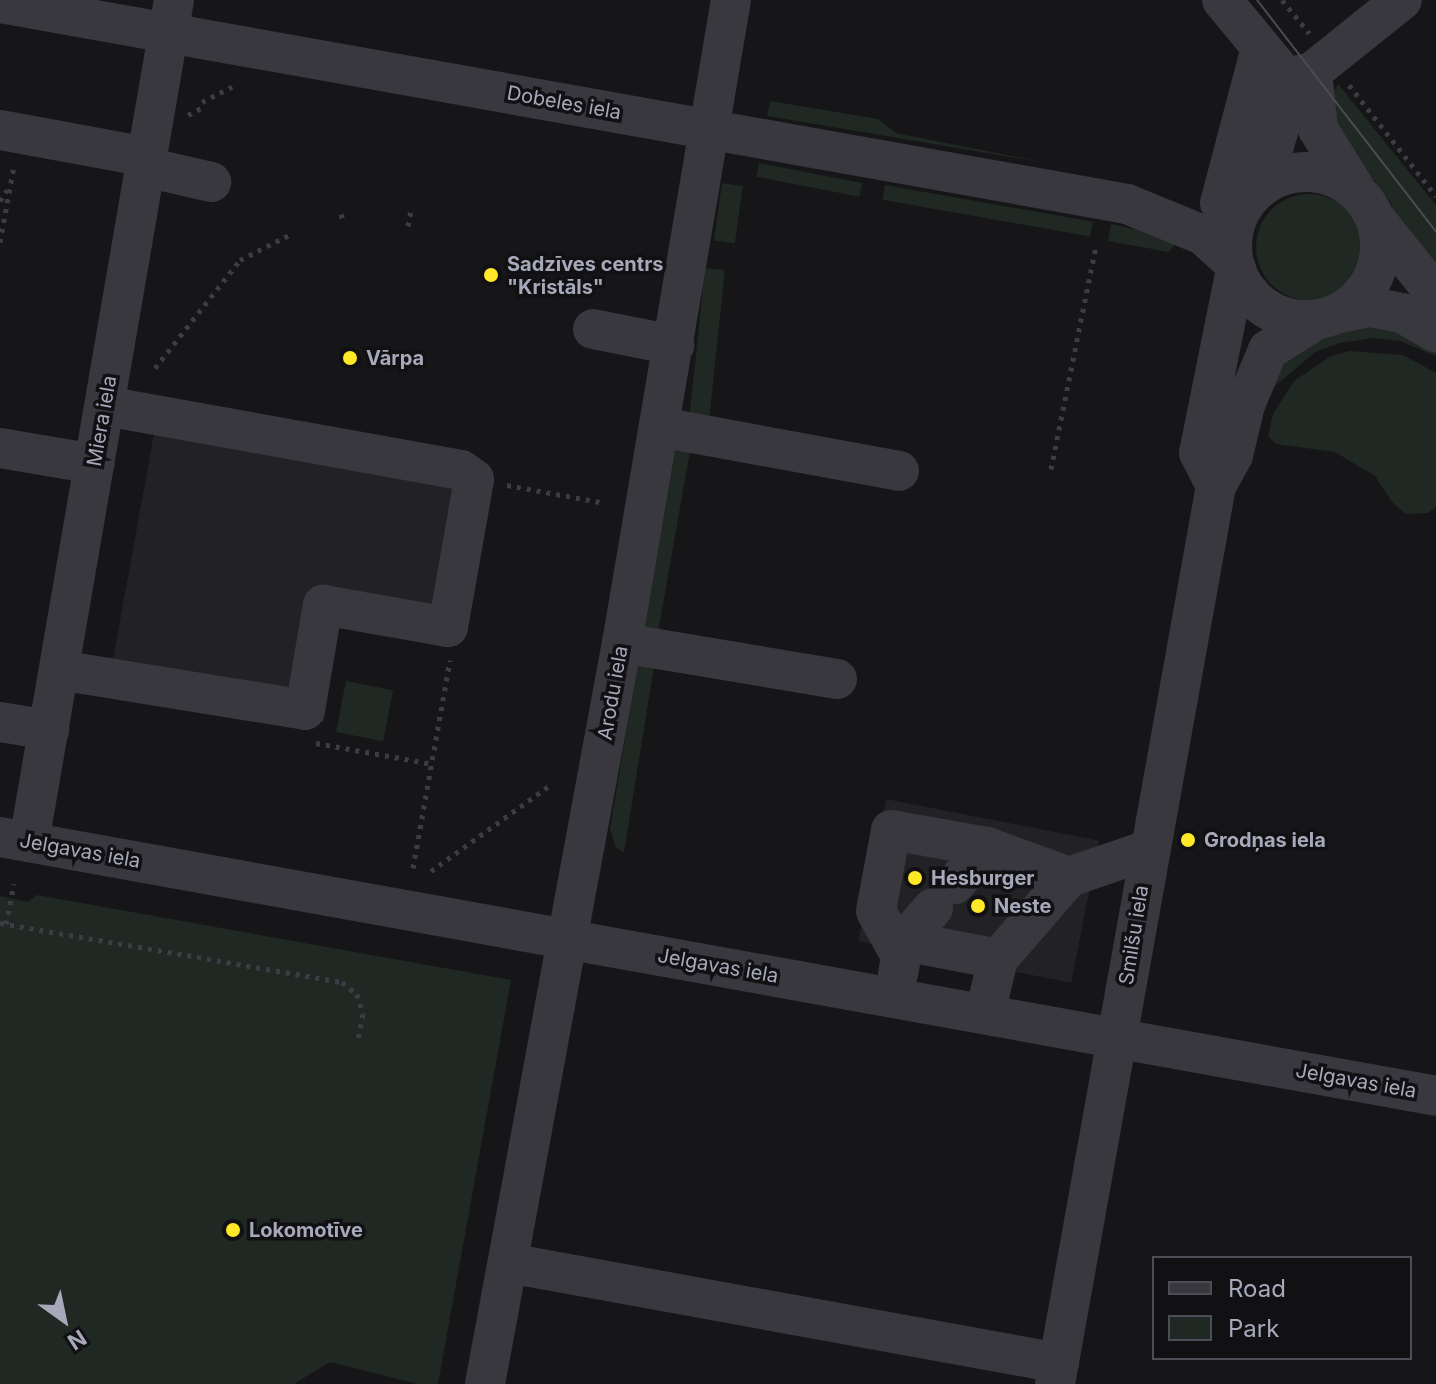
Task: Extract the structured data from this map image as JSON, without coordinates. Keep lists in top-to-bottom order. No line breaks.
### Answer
{"streets":{"street":["Dobeles iela","Miera iela","Arodu iela","Jelgavas iela","Smilšu iela"]},"crossings":[["Dobeles iela","Miera iela"],["Dobeles iela","Arodu iela"],["Miera iela","Jelgavas iela"],["Arodu iela","Jelgavas iela"],["Jelgavas iela","Smilšu iela"]],"places":["Sadzīves centrs \"Kristāls\"","Vārpa","Grodņas iela","Hesburger","Neste","Lokomotīve"],"legend":["Road","Park"],"north":"bottom right"}
